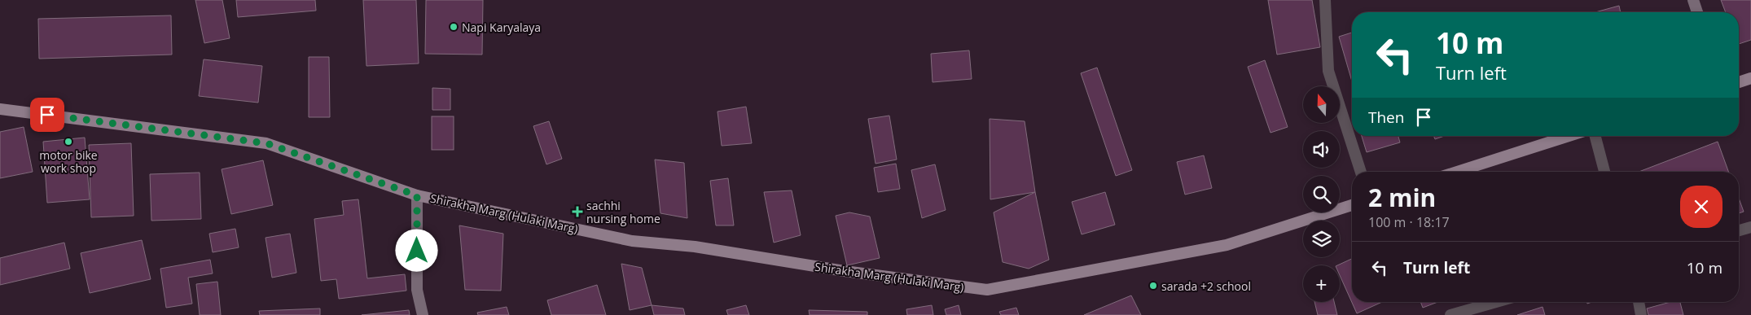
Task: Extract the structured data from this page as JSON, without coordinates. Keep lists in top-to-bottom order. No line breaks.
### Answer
{"streets":{"main road":["Shirakha Marg (Hulaki Marg)"]},"places":{"other":["Napi Karyalaya","motor bike work shop","sarada +2 school"],"health":["sachhi nursing home"]},"north":"top","page":{"turn":["10 m","Turn left"],"map_buttons":"+","then":"Then","heading":["2 min","100 m · 18:17"],"list":[{"name":"Turn left","value":"10 m"}]}}
